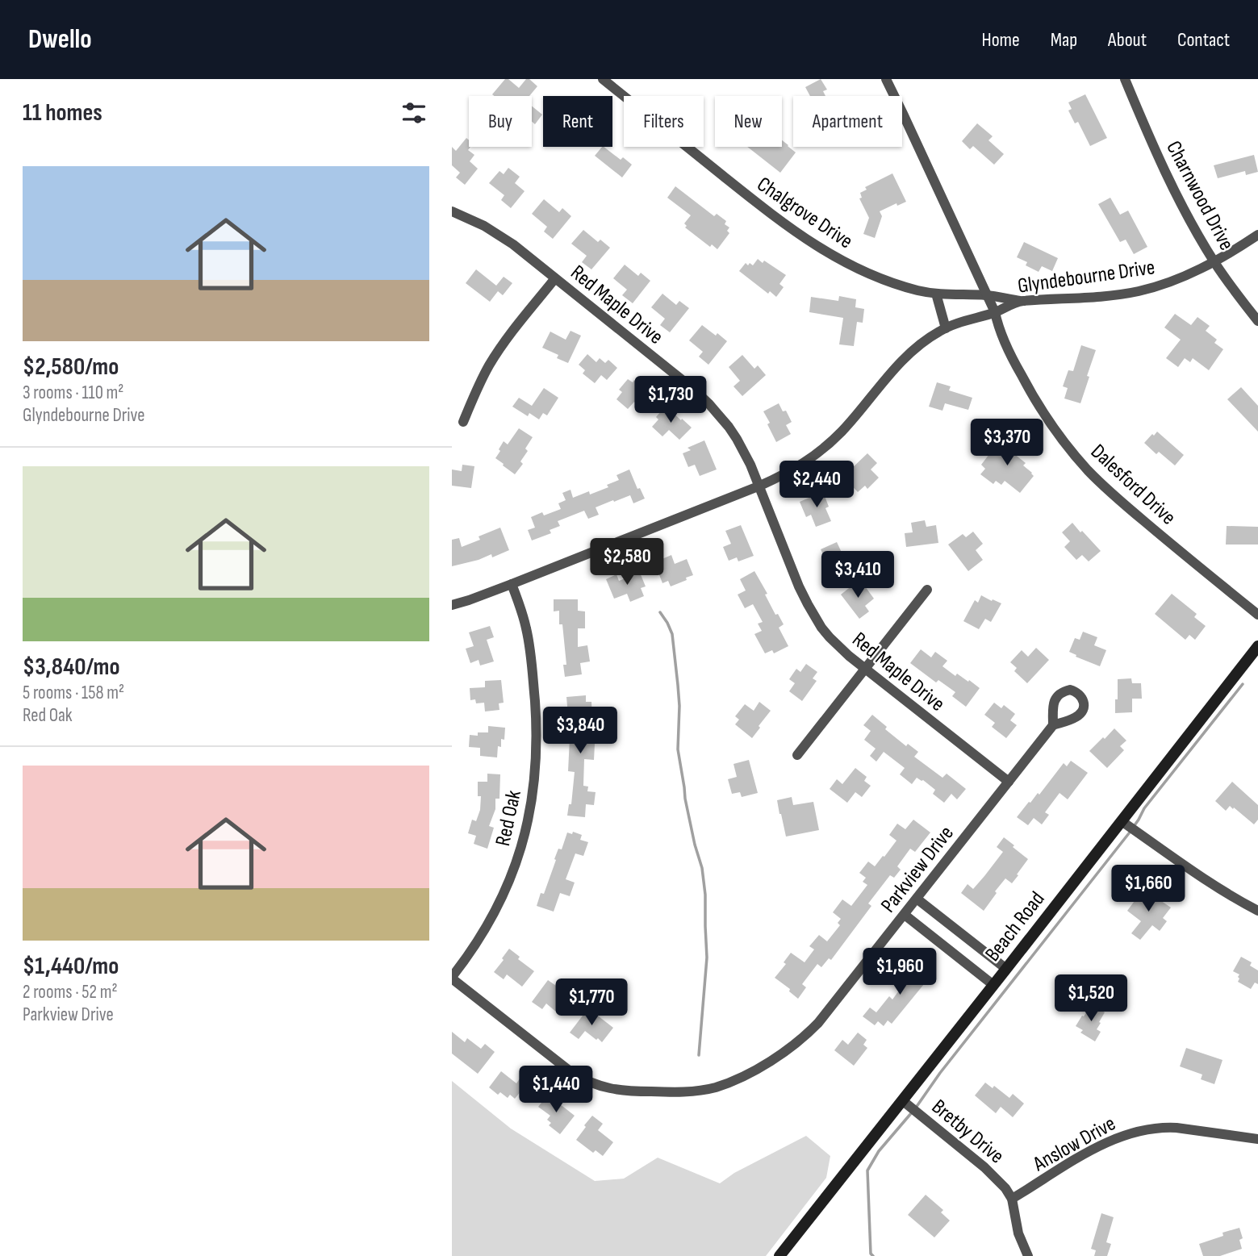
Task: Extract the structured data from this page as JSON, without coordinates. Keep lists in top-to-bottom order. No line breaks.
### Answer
{"streets":{"street":["Charnwood Drive","Chalgrove Drive","Glyndebourne Drive","Red Maple Drive","Dalesford Drive","Red Oak","Parkview Drive","Beach Road","Bretby Drive","Anslow Drive"]},"crossings":[["Charnwood Drive","Glyndebourne Drive"],["Chalgrove Drive","Glyndebourne Drive"],["Chalgrove Drive","Dalesford Drive"],["Glyndebourne Drive","Red Maple Drive"],["Glyndebourne Drive","Dalesford Drive"],["Glyndebourne Drive","Red Oak"],["Red Maple Drive","Parkview Drive"],["Red Oak","Parkview Drive"],["Beach Road","Bretby Drive"],["Bretby Drive","Anslow Drive"]],"page":{"header":"Dwello","nav":["Home","Map","About","Contact"],"heading":"11 homes","chip":["Buy","Rent","Filters","New","Apartment"],"list":[{"name":"$2,580/mo","note":"3 rooms · 110 m² · Glyndebourne Drive"},{"name":"$3,840/mo","note":"5 rooms · 158 m² · Red Oak"},{"name":"$1,440/mo","note":"2 rooms · 52 m² · Parkview Drive"}],"price":["$1,730","$3,370","$2,440","$2,580","$3,410","$3,840","$1,660","$1,960","$1,520","$1,770","$1,440"]}}
